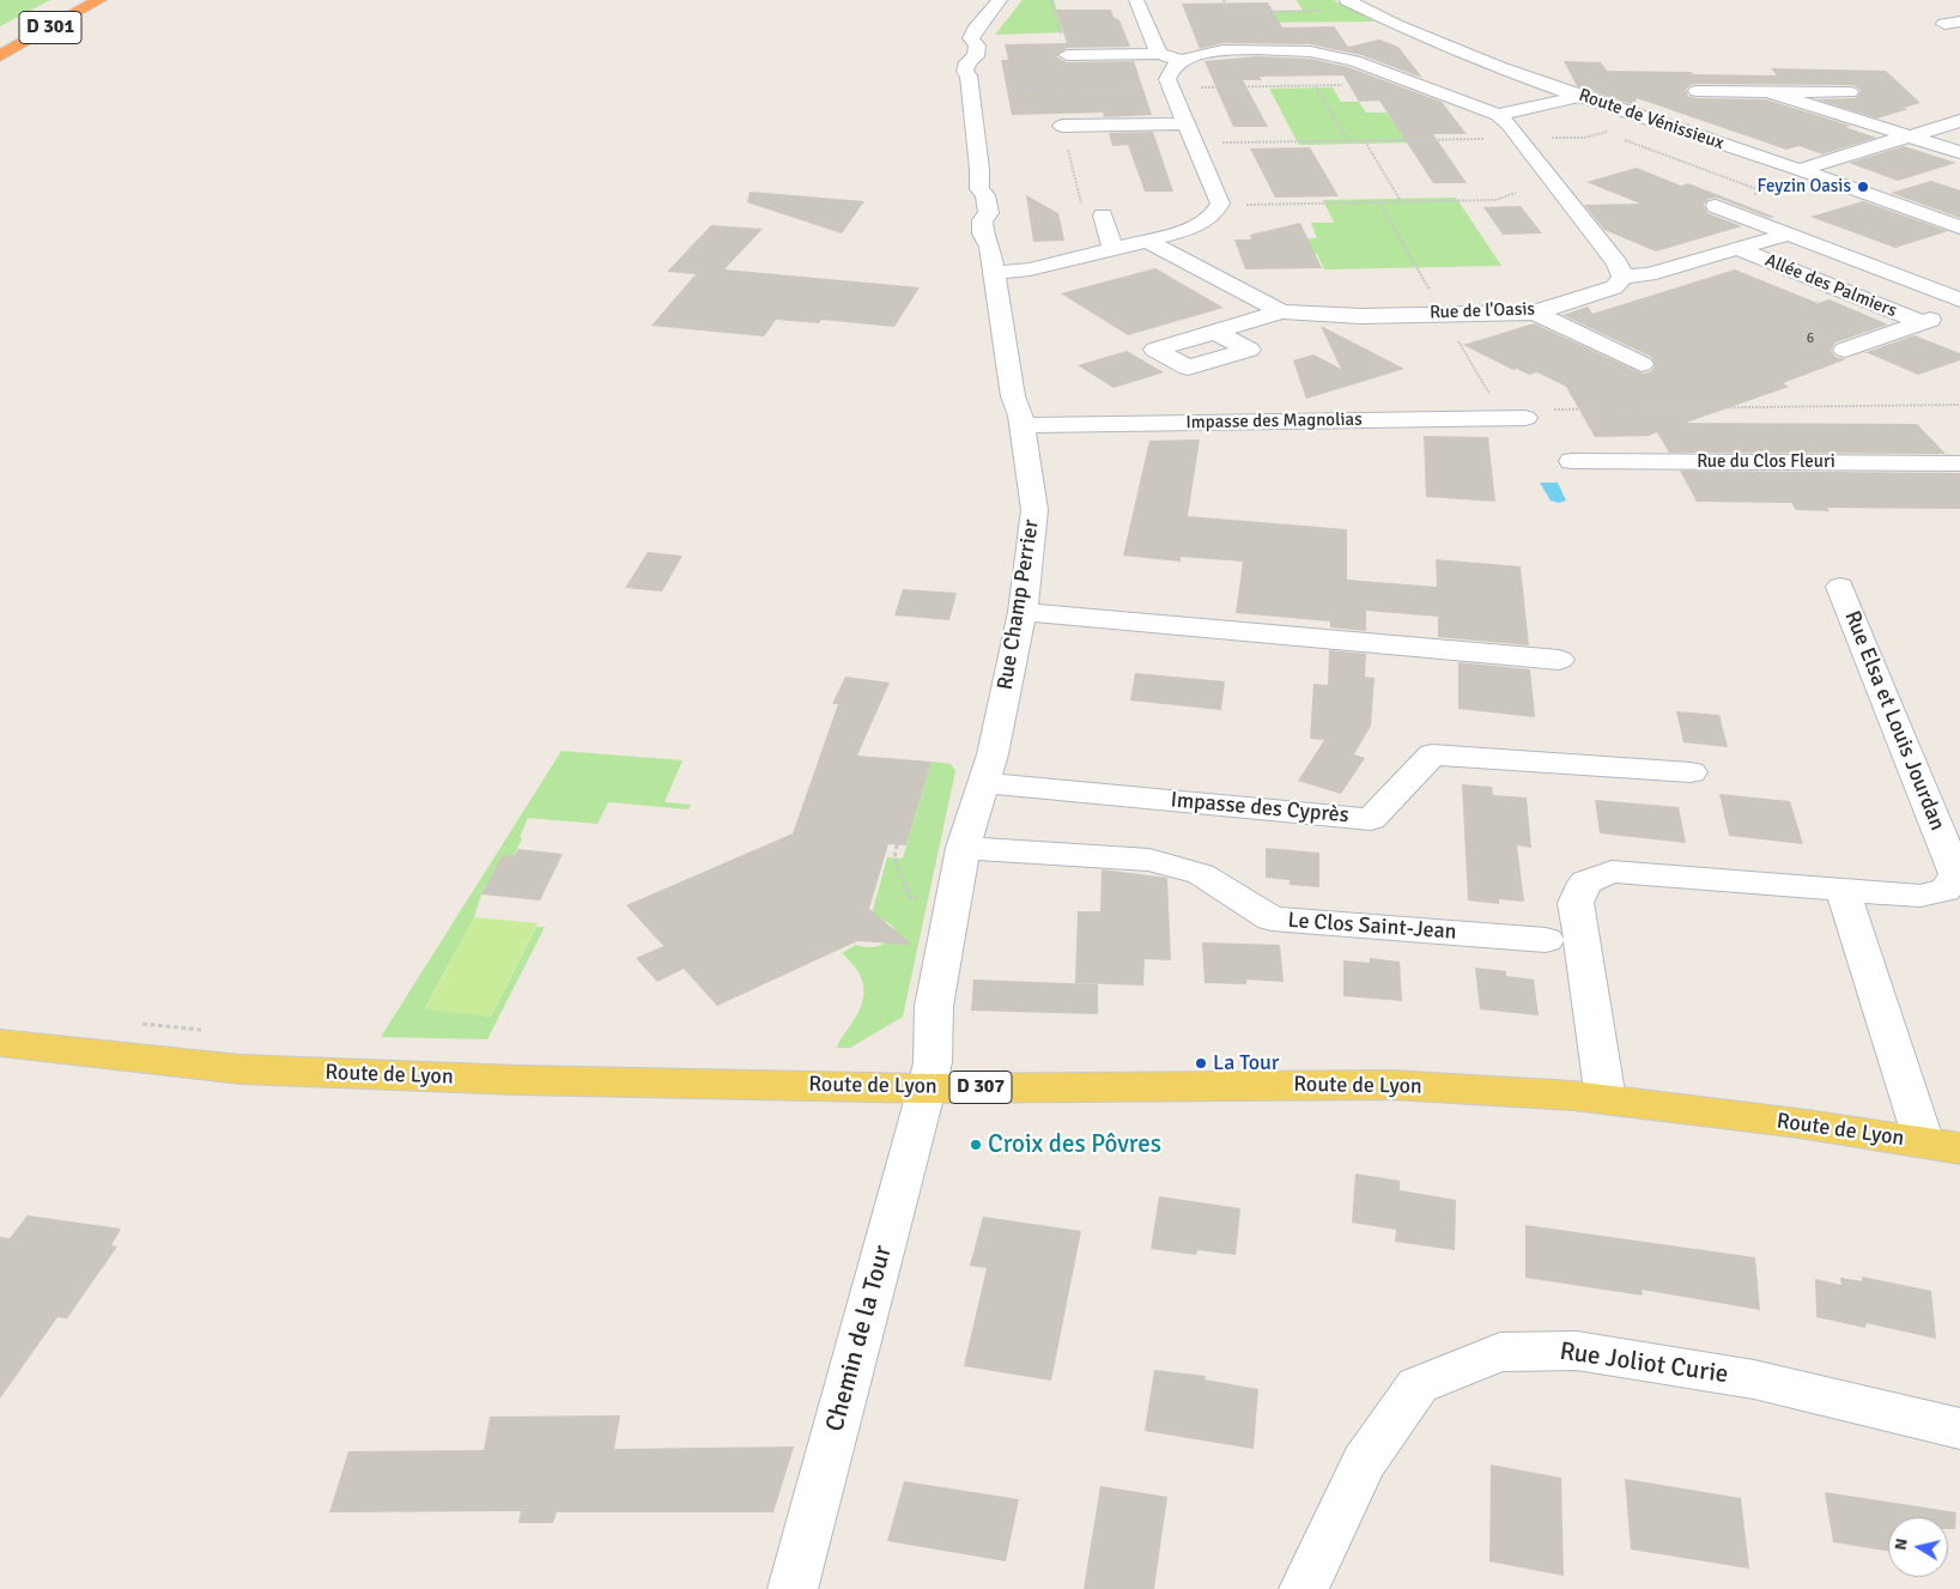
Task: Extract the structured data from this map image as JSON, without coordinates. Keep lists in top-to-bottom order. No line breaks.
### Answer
{"streets":{"highway":["D 301"],"main road":["Route de Lyon","D 307"],"street":["Route de Vénissieux","Allée des Palmiers","Rue de l'Oasis","Impasse des Magnolias","Rue du Clos Fleuri","Rue Champ Perrier","Rue Elsa et Louis Jourdan","Impasse des Cyprès","Le Clos Saint-Jean","Chemin de la Tour","Rue Joliot Curie"]},"crossings":[["Allée des Palmiers","Rue de l'Oasis"],["Impasse des Magnolias","Rue Champ Perrier"],["Rue Champ Perrier","Impasse des Cyprès"],["Rue Champ Perrier","Le Clos Saint-Jean"],["Rue Champ Perrier","Route de Lyon"],["Rue Champ Perrier","Chemin de la Tour"],["Rue Elsa et Louis Jourdan","Route de Lyon"],["Route de Lyon","Chemin de la Tour"]],"places":["Feyzin Oasis","La Tour","Croix des Pôvres"],"house_numbers":["6"],"north":"left"}
